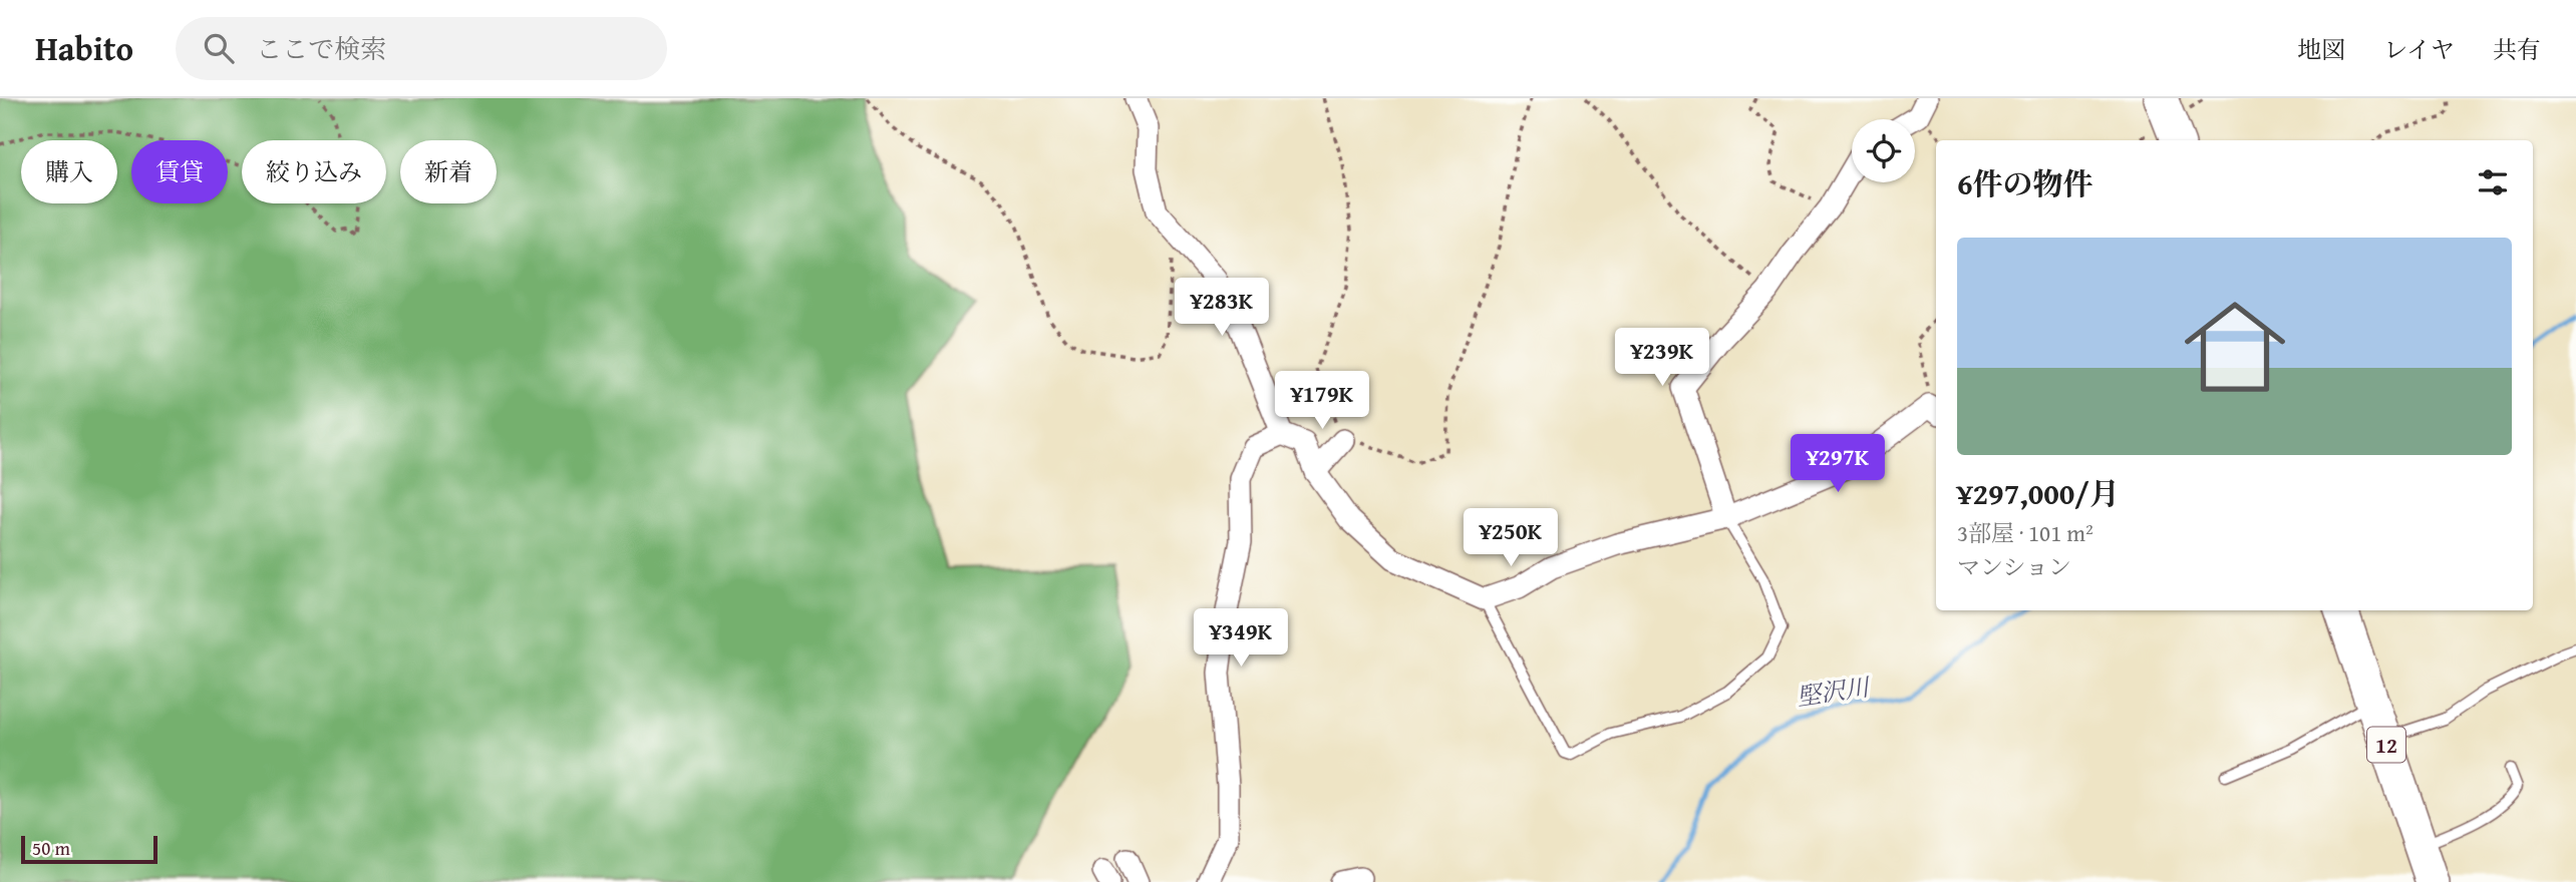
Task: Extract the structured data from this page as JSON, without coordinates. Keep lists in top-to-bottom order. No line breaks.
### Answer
{"streets":{"main road":["12"]},"water":["堅沢川"],"scale_bar":"50 m","page":{"header":"Habito","search":"ここで検索","nav":["地図","レイヤ","共有"],"chip":["購入","賃貸","絞り込み","新着"],"heading":"6件の物件","list":[{"name":"¥297,000/月","note":"3部屋 · 101 m² · マンション"}],"price":["¥283K","¥239K","¥179K","¥297K","¥250K","¥349K"],"scale":"50 m"}}
